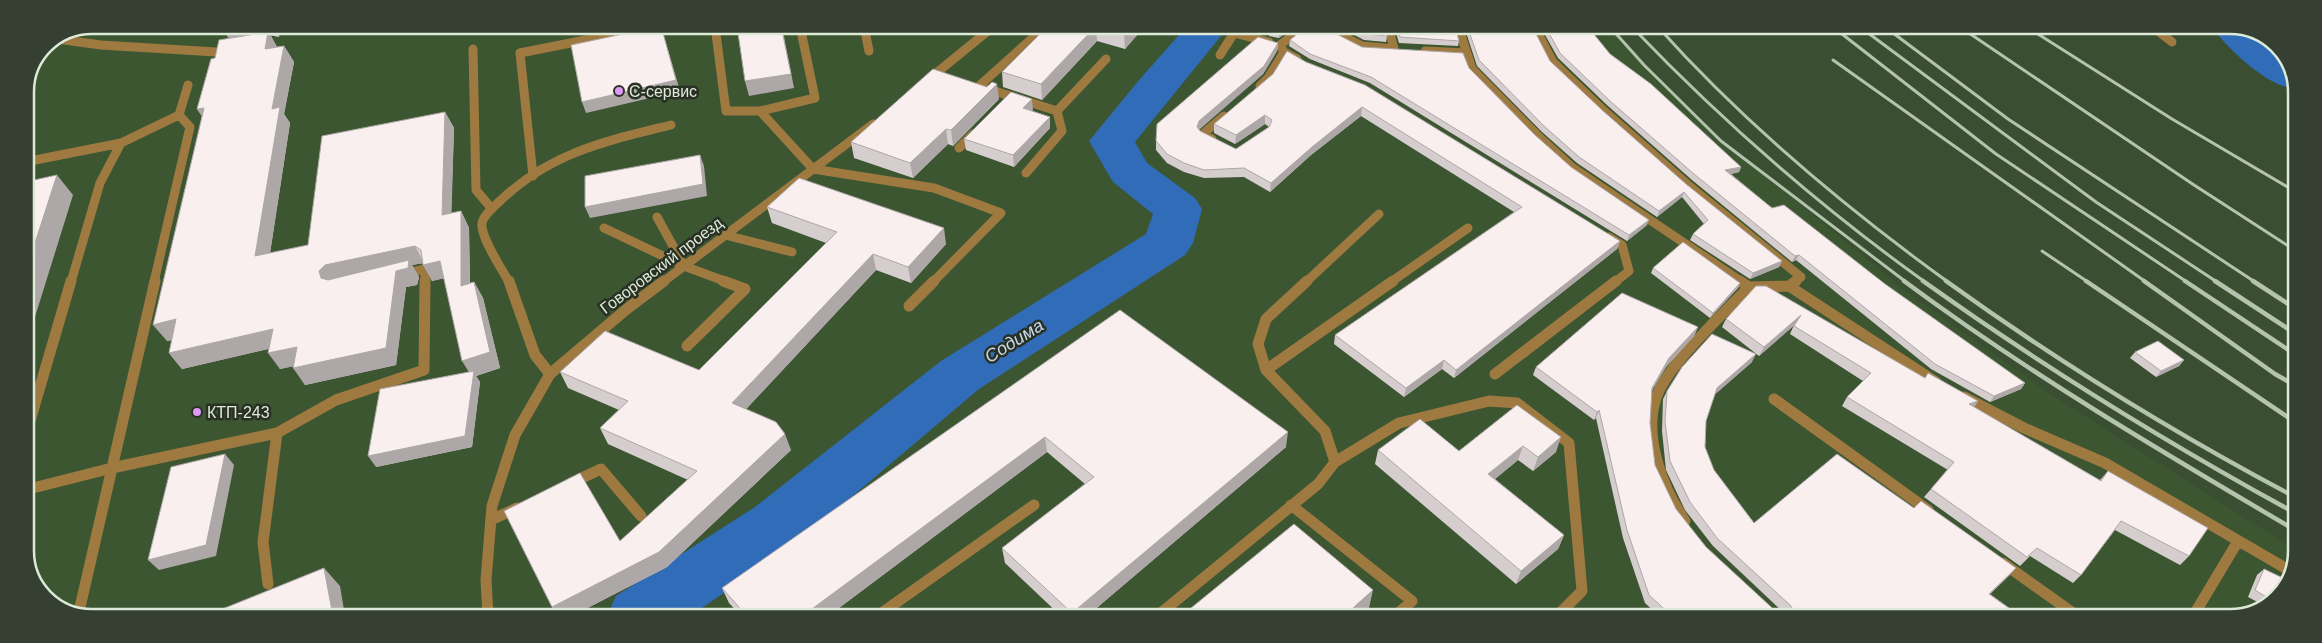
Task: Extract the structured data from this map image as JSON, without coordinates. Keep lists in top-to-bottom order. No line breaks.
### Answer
{"streets":{"street":["Говоровский проезд"]},"water":["Содима"],"places":["С-сервис","КТП-243"]}
